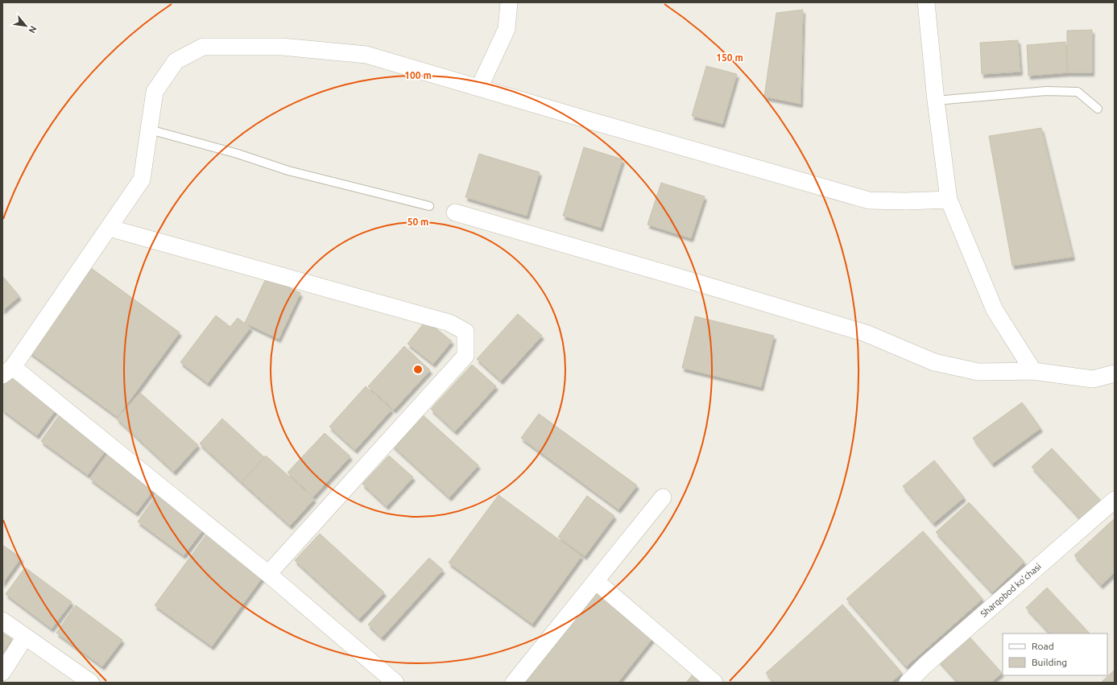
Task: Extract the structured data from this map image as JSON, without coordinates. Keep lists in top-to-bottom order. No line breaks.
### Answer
{"streets":{"street":["Sharqobod ko'chasi"]},"legend":["Road","Building"],"north":"bottom right","rings":["150 m","100 m","50 m"]}
